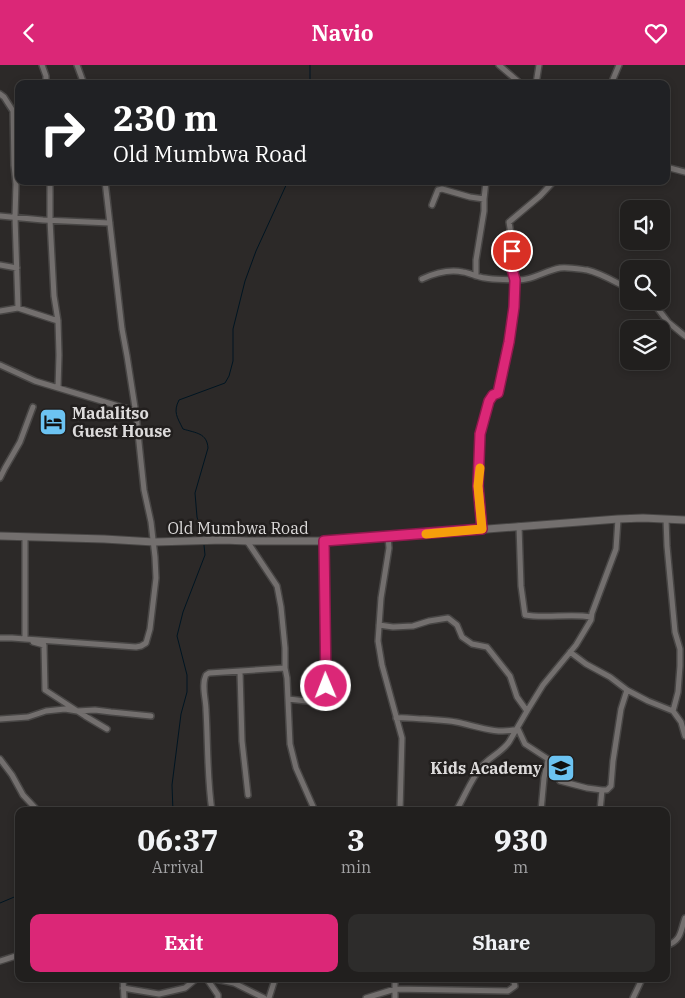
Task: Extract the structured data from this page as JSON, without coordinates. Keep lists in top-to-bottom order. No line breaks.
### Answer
{"streets":{"main road":["Old Mumbwa Road"]},"places":{"hotel":["Madalitso Guest House"],"school or university":["Kids Academy"]},"page":{"header":"Navio","turn":["230 m","Old Mumbwa Road"],"eta":["06:37","Arrival","3","min","930","m"],"buttons":["Exit","Share"]}}
